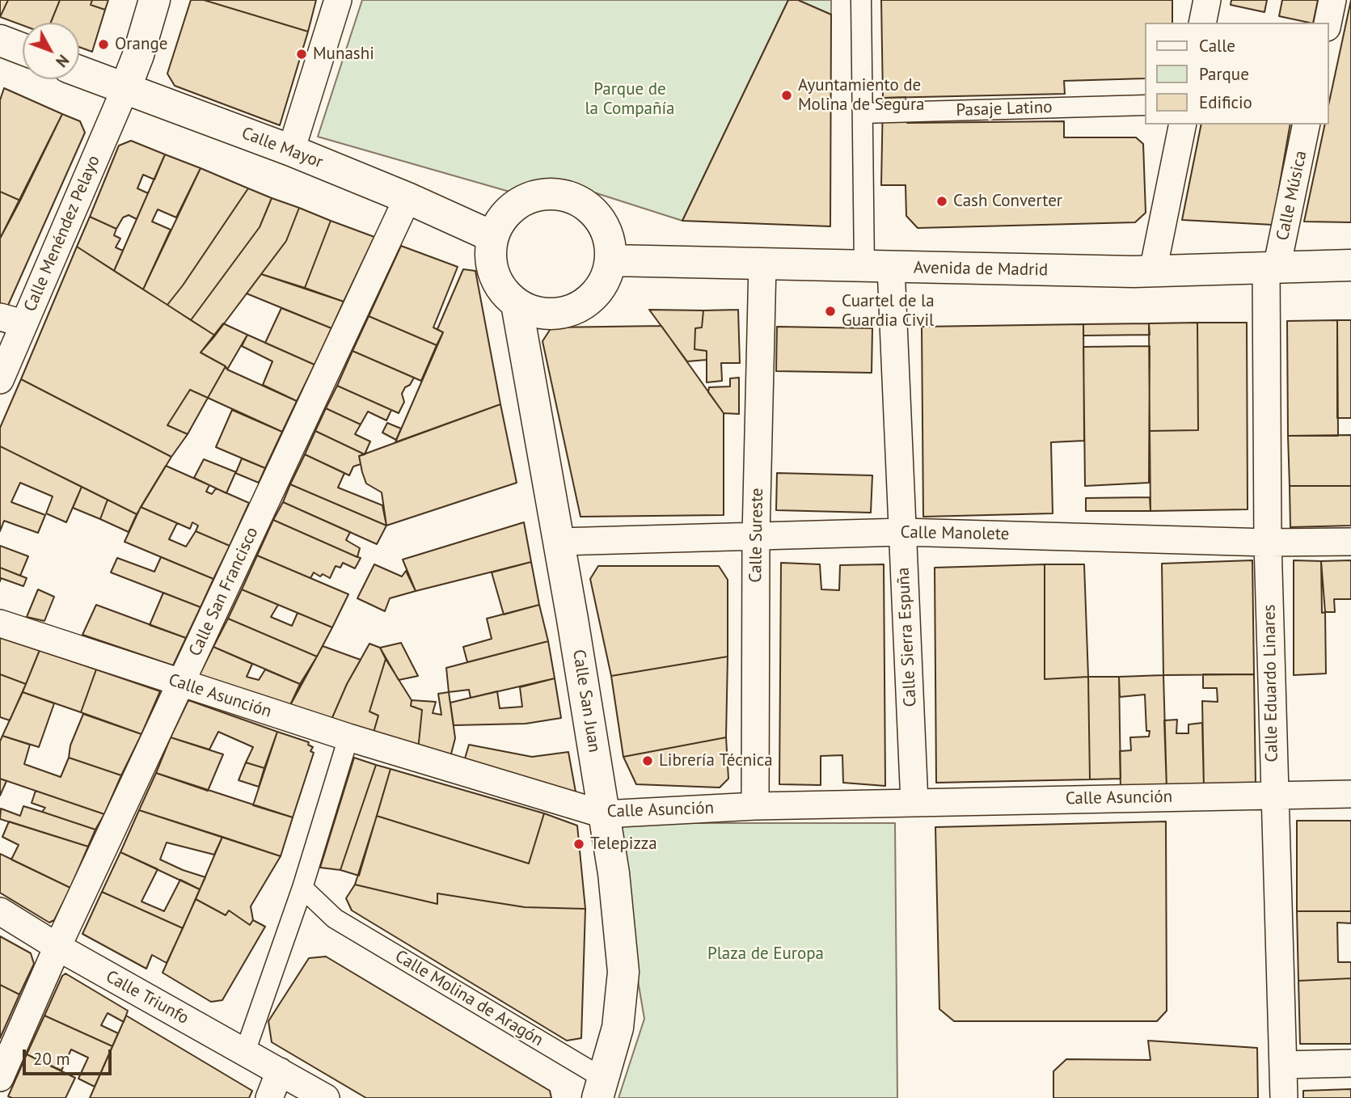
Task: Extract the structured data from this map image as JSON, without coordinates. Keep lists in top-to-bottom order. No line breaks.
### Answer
{"streets":{"main road":["Calle Mayor","Avenida de Madrid","Calle San Juan"],"street":["Pasaje Latino","Calle Música","Calle Menéndez Pelayo","Calle Manolete","Calle Sureste","Calle San Francisco","Calle Sierra Espuña","Calle Eduardo Linares","Calle Asunción","Calle Triunfo","Calle Molina de Aragón"]},"crossings":[["Calle Mayor","Calle Menéndez Pelayo"],["Calle Mayor","Avenida de Madrid"],["Calle Mayor","Calle San Francisco"],["Calle Mayor","Calle San Juan"],["Calle Música","Avenida de Madrid"],["Calle Música","Calle Eduardo Linares"],["Avenida de Madrid","Calle Sureste"],["Avenida de Madrid","Calle Sierra Espuña"],["Avenida de Madrid","Calle Eduardo Linares"],["Avenida de Madrid","Calle San Juan"],["Calle Manolete","Calle Sureste"],["Calle Manolete","Calle Sierra Espuña"],["Calle Manolete","Calle Eduardo Linares"],["Calle Manolete","Calle San Juan"],["Calle Sureste","Calle Asunción"],["Calle San Francisco","Calle Asunción"],["Calle San Francisco","Calle Triunfo"],["Calle Sierra Espuña","Calle Asunción"],["Calle Eduardo Linares","Calle Asunción"],["Calle Asunción","Calle San Juan"],["Calle San Juan","Calle Molina de Aragón"]],"parks":["Parque de la Compañía","Plaza de Europa"],"places":["Orange","Munashi","Ayuntamiento de Molina de Segura","Cash Converter","Cuartel de la Guardia Civil","Librería Técnica","Telepizza"],"legend":["Calle","Parque","Edificio"],"scale_bar":"20 m","north":"bottom right"}
